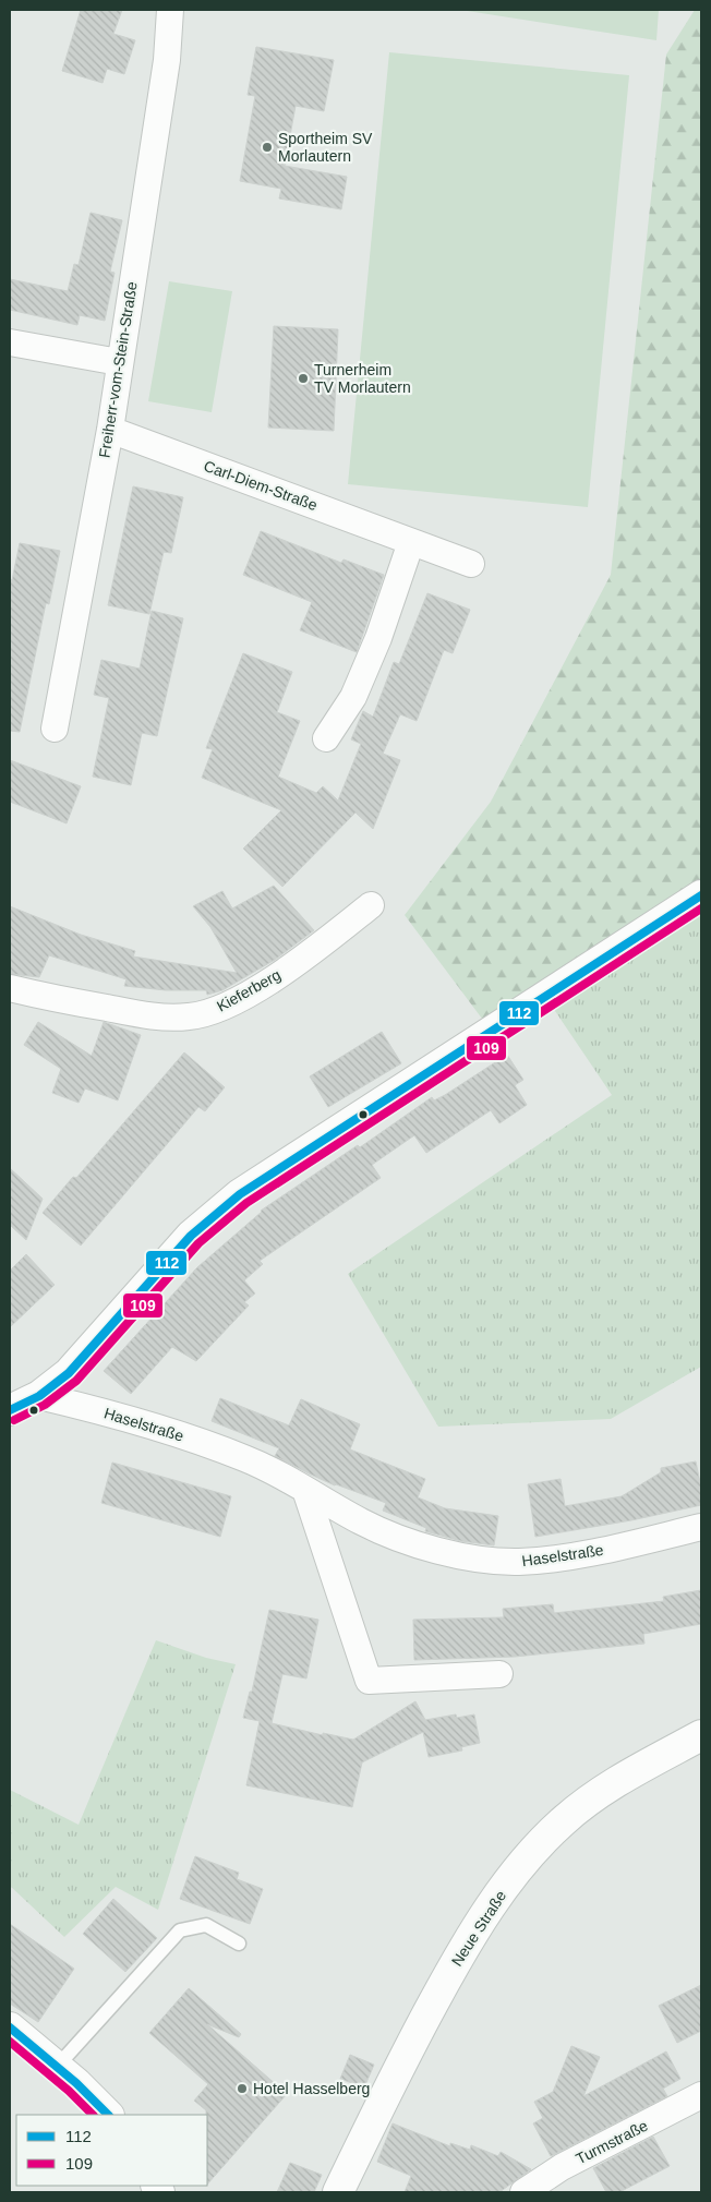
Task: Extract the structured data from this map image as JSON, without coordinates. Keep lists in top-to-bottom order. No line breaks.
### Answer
{"streets":{"street":["Freiherr-vom-Stein-Straße","Carl-Diem-Straße","Kieferberg","Haselstraße","Neue Straße","Turmstraße"]},"crossings":[["Freiherr-vom-Stein-Straße","Carl-Diem-Straße"]],"places":["Sportheim SV Morlautern","Turnerheim TV Morlautern","Hotel Hasselberg"],"lines":["transit line 112","transit line 109"],"legend":["112","109"]}
